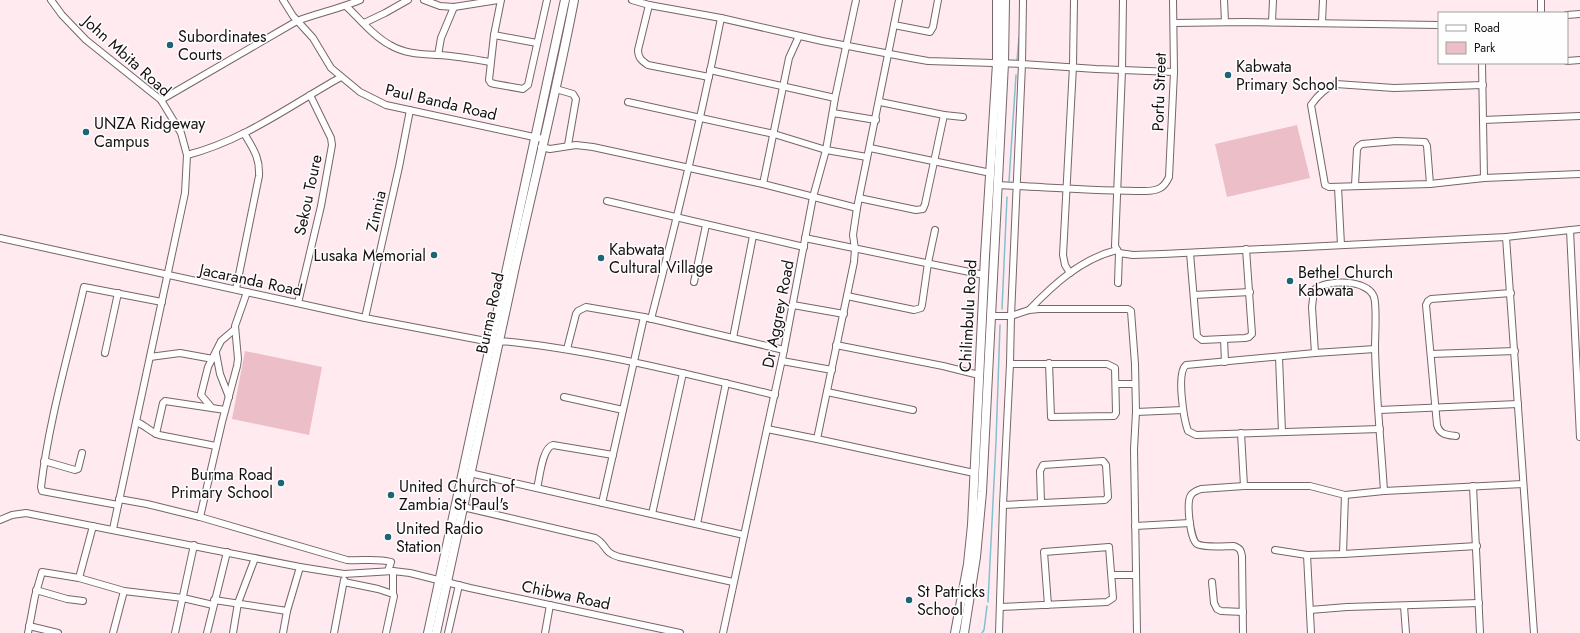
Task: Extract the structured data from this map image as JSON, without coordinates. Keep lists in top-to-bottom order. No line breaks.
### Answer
{"streets":{"main road":["Burma Road","Chilimbulu Road"],"street":["John Mbita Road","Porfu Street","Paul Banda Road","Sekou Toure","Zinnia","Jacaranda Road","Dr Aggrey Road","Chibwa Road"]},"crossings":[["John Mbita Road","Jacaranda Road"],["John Mbita Road","Chibwa Road"],["Paul Banda Road","Zinnia"],["Paul Banda Road","Burma Road"],["Sekou Toure","Jacaranda Road"],["Zinnia","Jacaranda Road"],["Jacaranda Road","Burma Road"],["Jacaranda Road","Dr Aggrey Road"],["Burma Road","Chibwa Road"]],"places":["Subordinates Courts","Kabwata Primary School","UNZA Ridgeway Campus","Lusaka Memorial","Kabwata Cultural Village","Bethel Church Kabwata","Burma Road Primary School","United Church of Zambia St Paul's","United Radio Station","St Patricks School"],"legend":["Road","Park"]}
